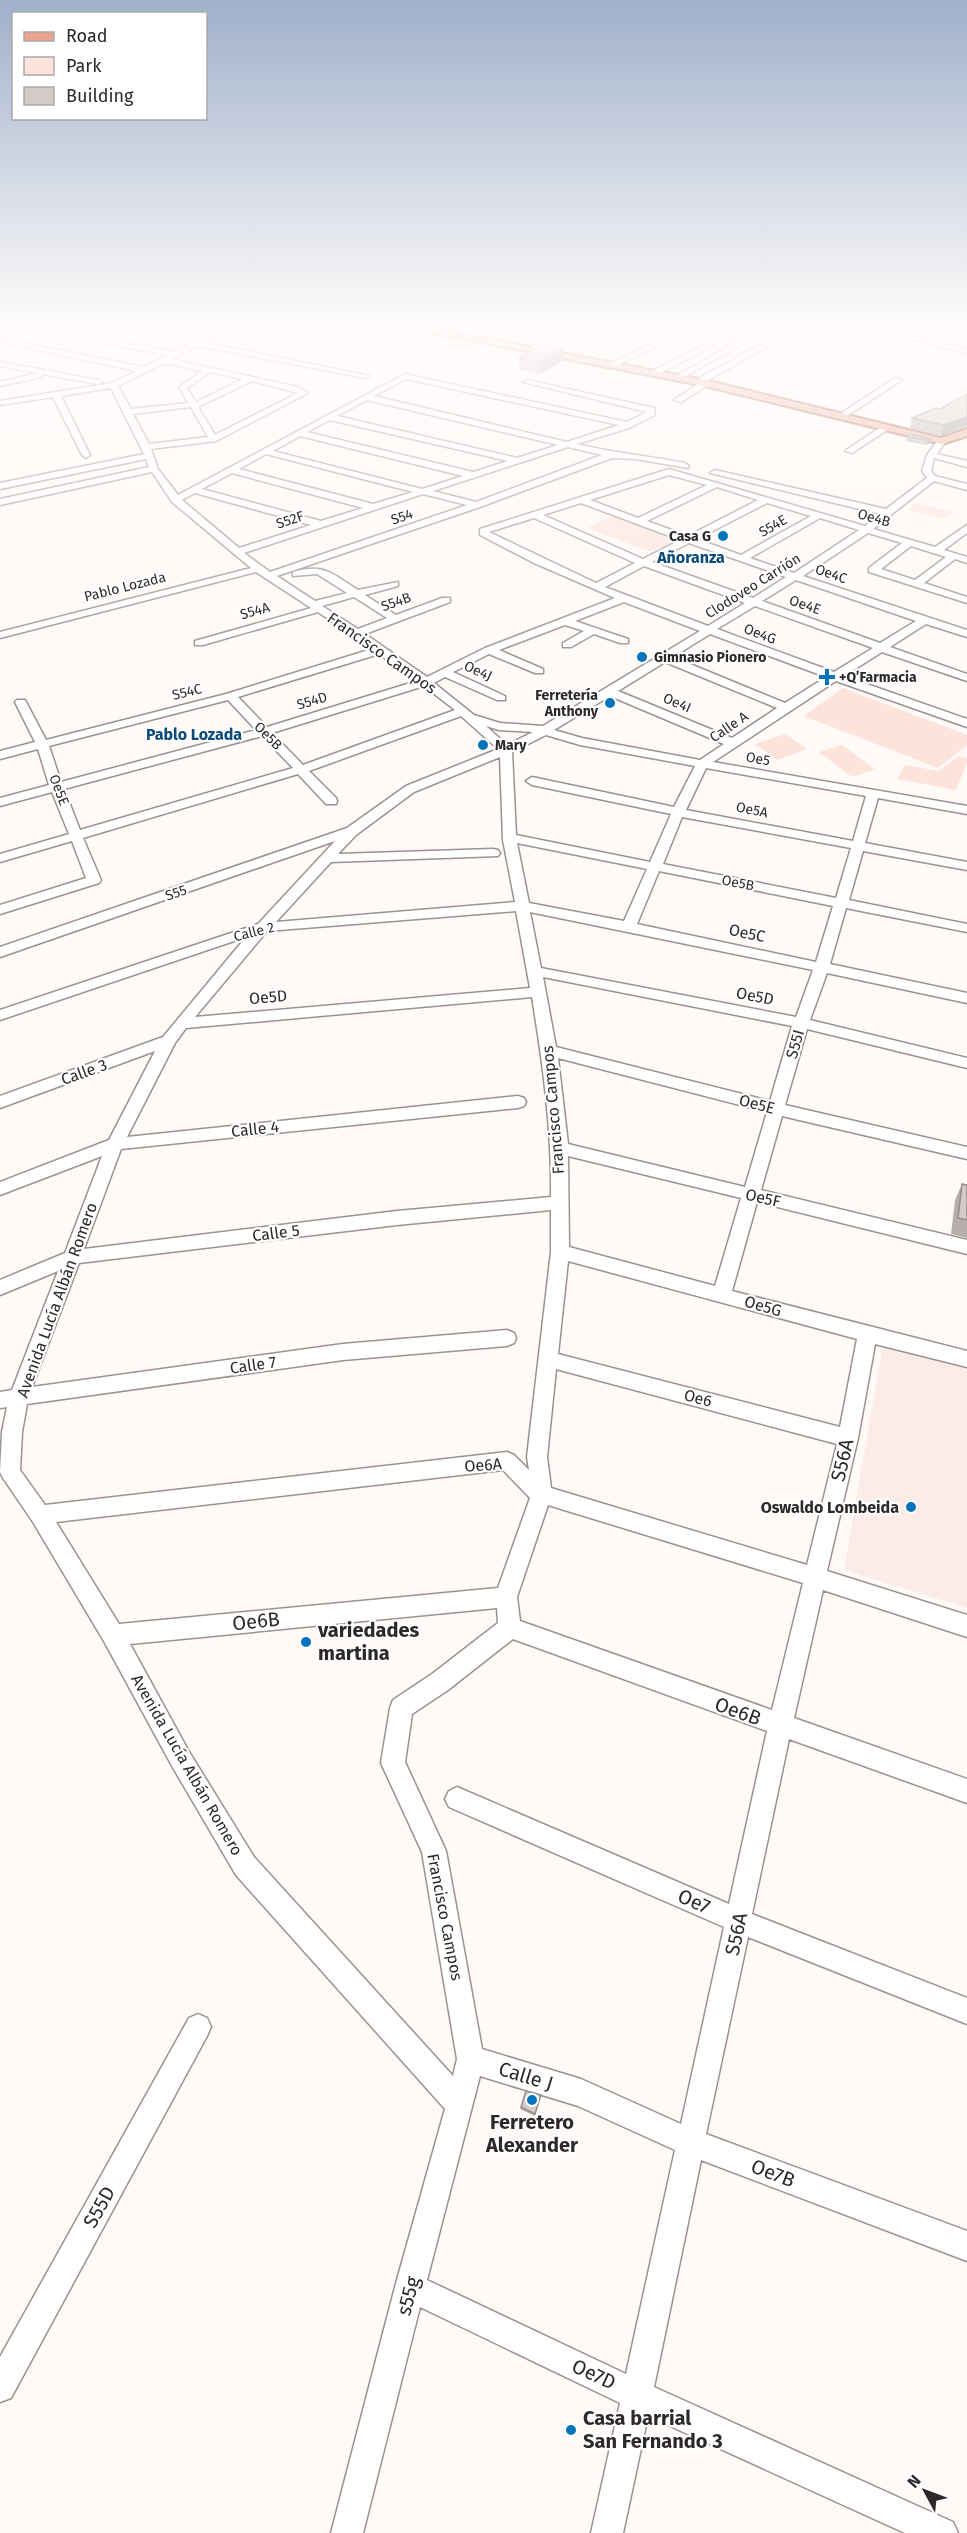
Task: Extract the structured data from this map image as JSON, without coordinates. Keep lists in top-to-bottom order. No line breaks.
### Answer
{"streets":{"street":["S54","Oe4B","S52F","S54E","Oe4C","Clodoveo Carrión","Pablo Lozada","S54B","Oe4E","S54A","Oe4G","Francisco Campos","Oe4J","S54C","S54D","Oe4I","Calle A","Oe5B","Oe5","Oe5E","Oe5A","S55","Calle 2","Oe5C","Oe5D","S55I","Calle 3","Calle 4","Oe5F","Calle 5","Avenida Lucía Albán Romero","Oe5G","Calle 7","Oe6","S56A","Oe6A","Oe6B","Oe7","Calle J","Oe7B","S55D","s55g","Oe7D"]},"crossings":[["S54","Francisco Campos"],["Oe4B","S54E"],["Oe4B","Oe4C"],["Oe4B","Clodoveo Carrión"],["S52F","Francisco Campos"],["S54E","Oe4C"],["Oe4C","Clodoveo Carrión"],["Oe4C","Calle A"],["Clodoveo Carrión","Oe4E"],["Clodoveo Carrión","Oe4G"],["Clodoveo Carrión","Oe4I"],["Clodoveo Carrión","Oe5"],["Clodoveo Carrión","Avenida Lucía Albán Romero"],["Pablo Lozada","Francisco Campos"],["S54B","Francisco Campos"],["Oe4E","Oe4G"],["Oe4E","Calle A"],["S54A","Francisco Campos"],["Oe4G","S54D"],["Oe4G","Calle A"],["Francisco Campos","S54C"],["Francisco Campos","S54D"],["Francisco Campos","Oe5B"],["Francisco Campos","Oe5"],["Francisco Campos","Oe5E"],["Francisco Campos","Calle 2"],["Francisco Campos","Oe5C"],["Francisco Campos","Oe5D"],["Francisco Campos","Oe5F"],["Francisco Campos","Calle 5"],["Francisco Campos","Avenida Lucía Albán Romero"],["Francisco Campos","Oe5G"],["Francisco Campos","Oe6"],["Francisco Campos","Oe6A"],["Francisco Campos","Oe6B"],["Francisco Campos","Calle J"],["Francisco Campos","s55g"],["Oe4J","S54D"],["S54C","Oe5B"],["S54C","Oe5E"],["S54D","Oe5B"],["S54D","Oe5E"],["Oe4I","Calle A"],["Calle A","Oe5B"],["Calle A","Oe5"],["Calle A","Oe5A"],["Calle A","Oe5C"],["Oe5B","S55I"],["Oe5","S55I"],["Oe5","Avenida Lucía Albán Romero"],["Oe5E","S55I"],["Oe5A","S55I"],["S55","Avenida Lucía Albán Romero"],["Calle 2","Oe5C"],["Calle 2","Avenida Lucía Albán Romero"],["Oe5C","S55I"],["Oe5D","S55I"],["Oe5D","Avenida Lucía Albán Romero"],["S55I","Oe5F"],["S55I","Oe5G"],["Calle 3","Avenida Lucía Albán Romero"],["Calle 4","Avenida Lucía Albán Romero"],["Calle 5","Avenida Lucía Albán Romero"],["Avenida Lucía Albán Romero","Calle 7"],["Avenida Lucía Albán Romero","Oe6A"],["Avenida Lucía Albán Romero","Oe6B"],["Avenida Lucía Albán Romero","s55g"],["Oe5G","S56A"],["Oe6","S56A"],["S56A","Oe6A"],["S56A","Oe6B"],["S56A","Oe7"],["S56A","Oe7B"],["S56A","Oe7D"],["Calle J","Oe7B"],["Calle J","s55g"],["s55g","Oe7D"]],"districts":["Añoranza","Pablo Lozada"],"places":{"other":["Casa G","Gimnasio Pionero","Ferretería Anthony","Mary","Oswaldo Lombeida","variedades martina","Ferretero Alexander","Casa barrial San Fernando 3"],"health":["+Q’Farmacia"]},"legend":["Road","Park","Building"],"north":"top left"}
